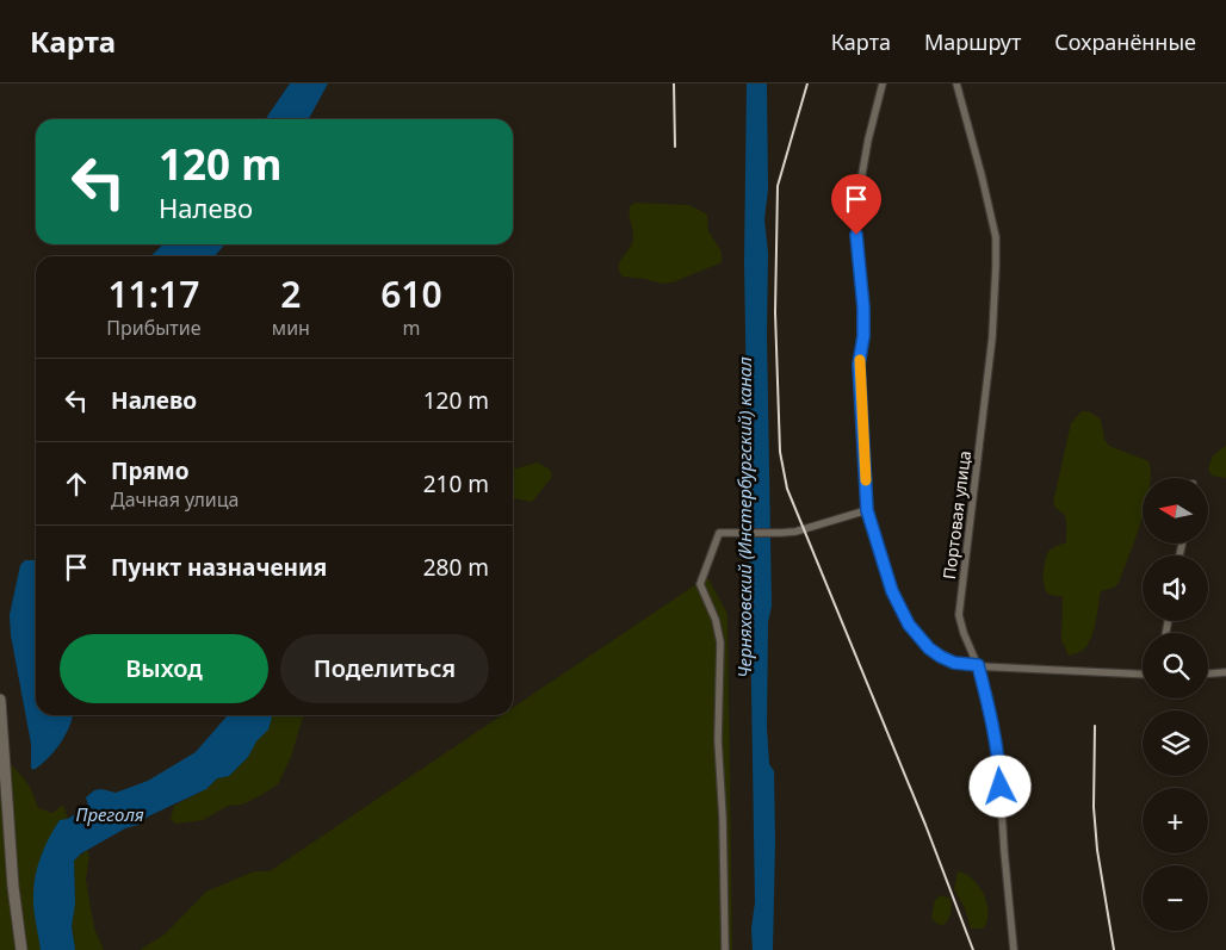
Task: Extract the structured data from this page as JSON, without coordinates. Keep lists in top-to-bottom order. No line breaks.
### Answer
{"streets":{"street":["Портовая улица"]},"water":["Черняховский (Инстербургский) канал","Преголя"],"north":"left","page":{"header":"Карта","nav":["Карта","Маршрут","Сохранённые"],"turn":["120 m","Налево"],"eta":["11:17","Прибытие","2","мин","610","m"],"list":[{"name":"Налево","value":"120 m"},{"name":"Прямо","note":"Дачная улица","value":"210 m"},{"name":"Пункт назначения","value":"280 m"}],"map_buttons":["+","−"],"buttons":["Выход","Поделиться"]}}
